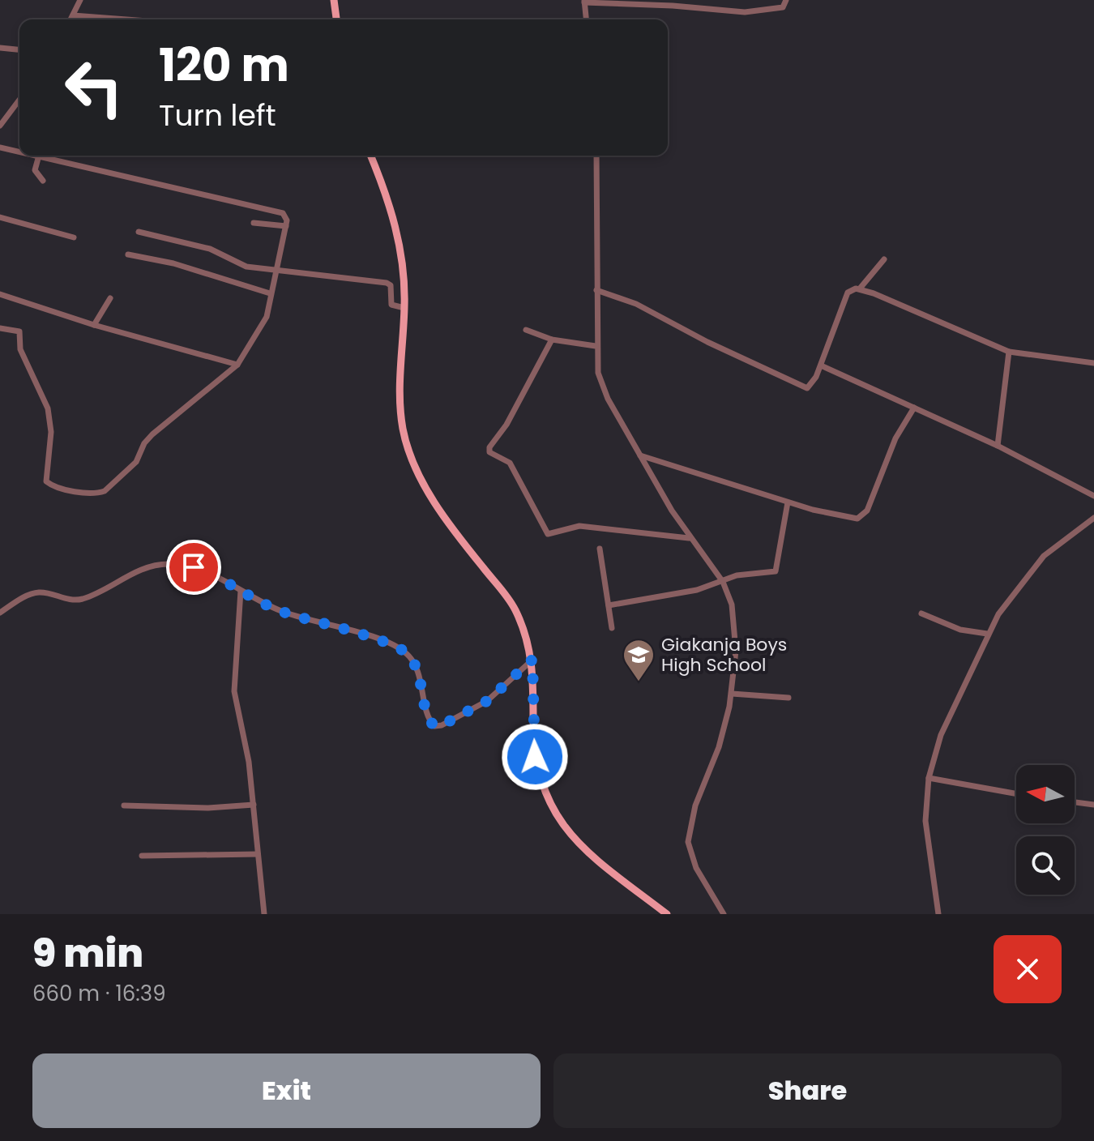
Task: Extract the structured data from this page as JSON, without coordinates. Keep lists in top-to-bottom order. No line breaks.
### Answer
{"places":{"school or university":["Giakanja Boys High School"]},"north":"left","page":{"turn":["120 m","Turn left"],"heading":["9 min","660 m · 16:39"],"buttons":["Exit","Share"]}}
